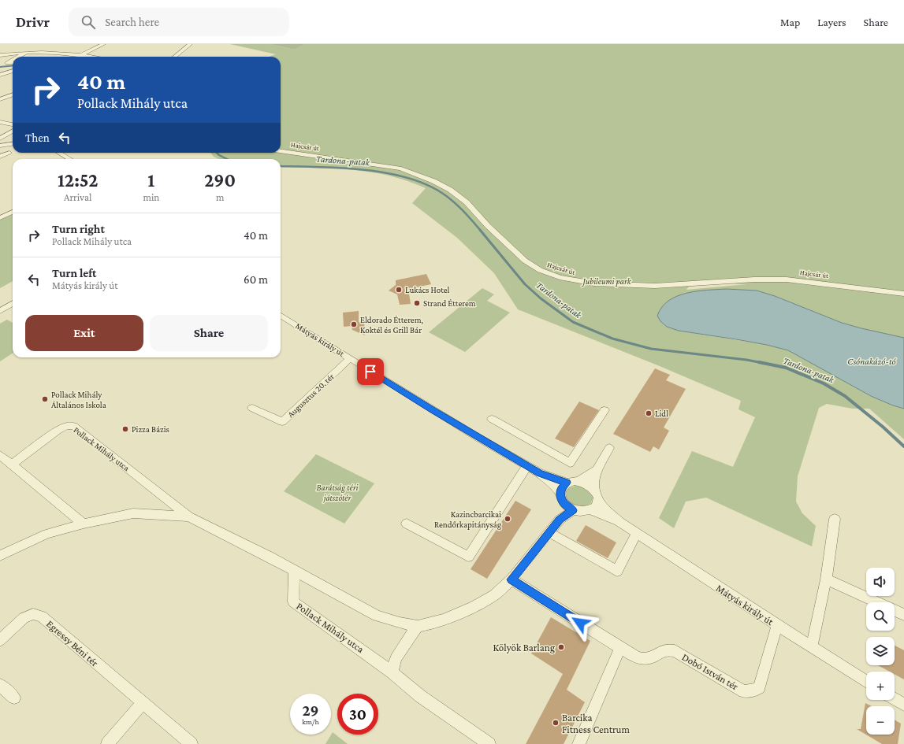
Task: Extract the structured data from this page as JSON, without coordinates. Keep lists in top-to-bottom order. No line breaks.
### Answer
{"streets":{"street":["Hajcsár út","Mátyás király út","Augusztus 20. tér","Pollack Mihály utca","Egressy Béni tér","Dobó István tér"]},"crossings":[["Mátyás király út","Augusztus 20. tér"],["Mátyás király út","Pollack Mihály utca"],["Mátyás király út","Dobó István tér"],["Pollack Mihály utca","Dobó István tér"]],"water":["Tardona-patak","Csónakázó-tó"],"parks":["Jubileumi park","Barátság téri játszótér"],"places":["Lukács Hotel","Strand Étterem","Eldorado Étterem, Koktél és Grill Bár","Pollack Mihály Általános Iskola","Lidl","Pizza Bázis","Kazincbarcikai Rendőrkapitányság","Kölyök Barlang","Barcika Fitness Centrum"],"page":{"header":"Drivr","search":"Search here","nav":["Map","Layers","Share"],"turn":["40 m","Pollack Mihály utca"],"then":"Then","eta":["12:52","Arrival","1","min","290","m"],"list":[{"name":"Turn right","note":"Pollack Mihály utca","value":"40 m"},{"name":"Turn left","note":"Mátyás király út","value":"60 m"}],"buttons":["Exit","Share"],"map_buttons":["+","−"],"speed":"29 km/h","limit":"30"}}
